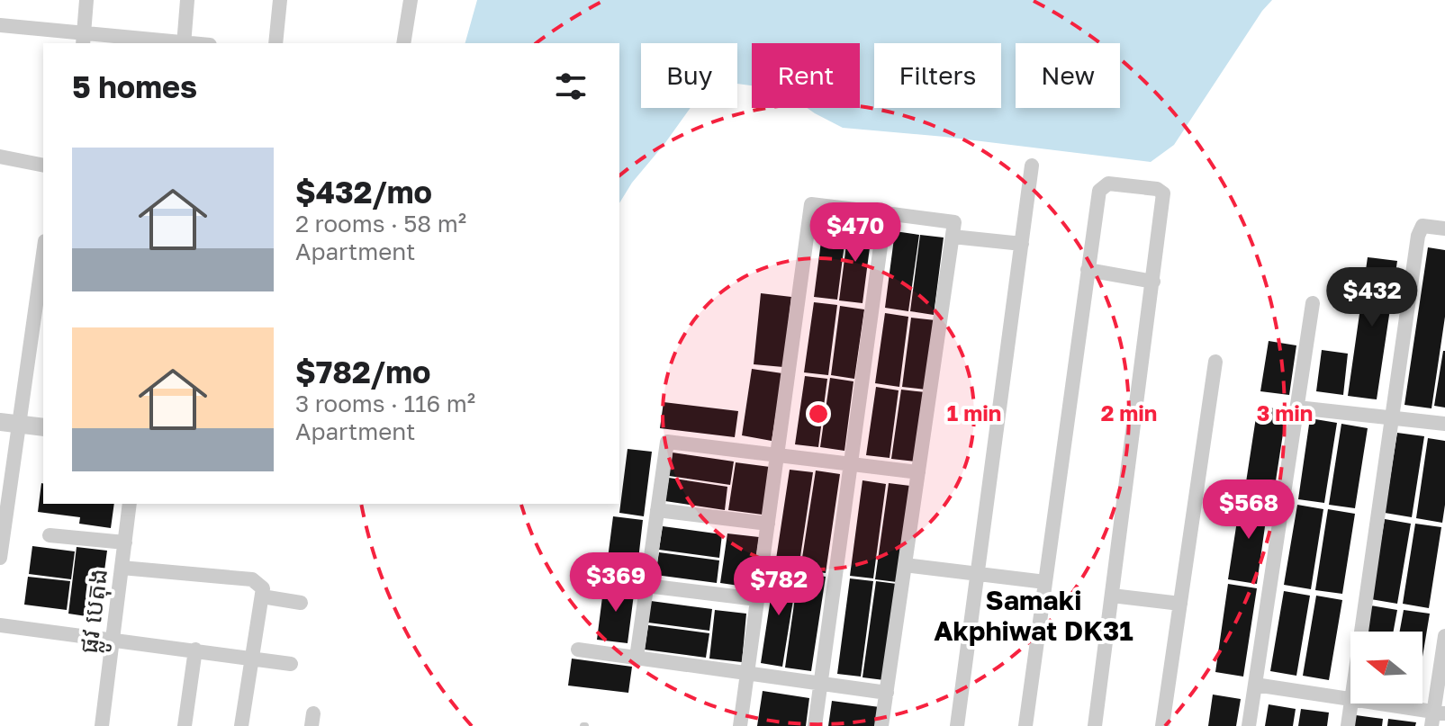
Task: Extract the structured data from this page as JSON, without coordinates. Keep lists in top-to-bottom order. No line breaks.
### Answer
{"streets":{"street":["ផ្លូវ បេតុង"]},"districts":["Samaki Akphiwat DK31"],"north":"left","page":{"chip":["Buy","Rent","Filters","New"],"heading":"5 homes","list":[{"name":"$432/mo","note":"2 rooms · 58 m² · Apartment"},{"name":"$782/mo","note":"3 rooms · 116 m² · Apartment"}],"price":["$470","$432","$568","$369","$782"]},"rings":["1 min","2 min","3 min"]}
